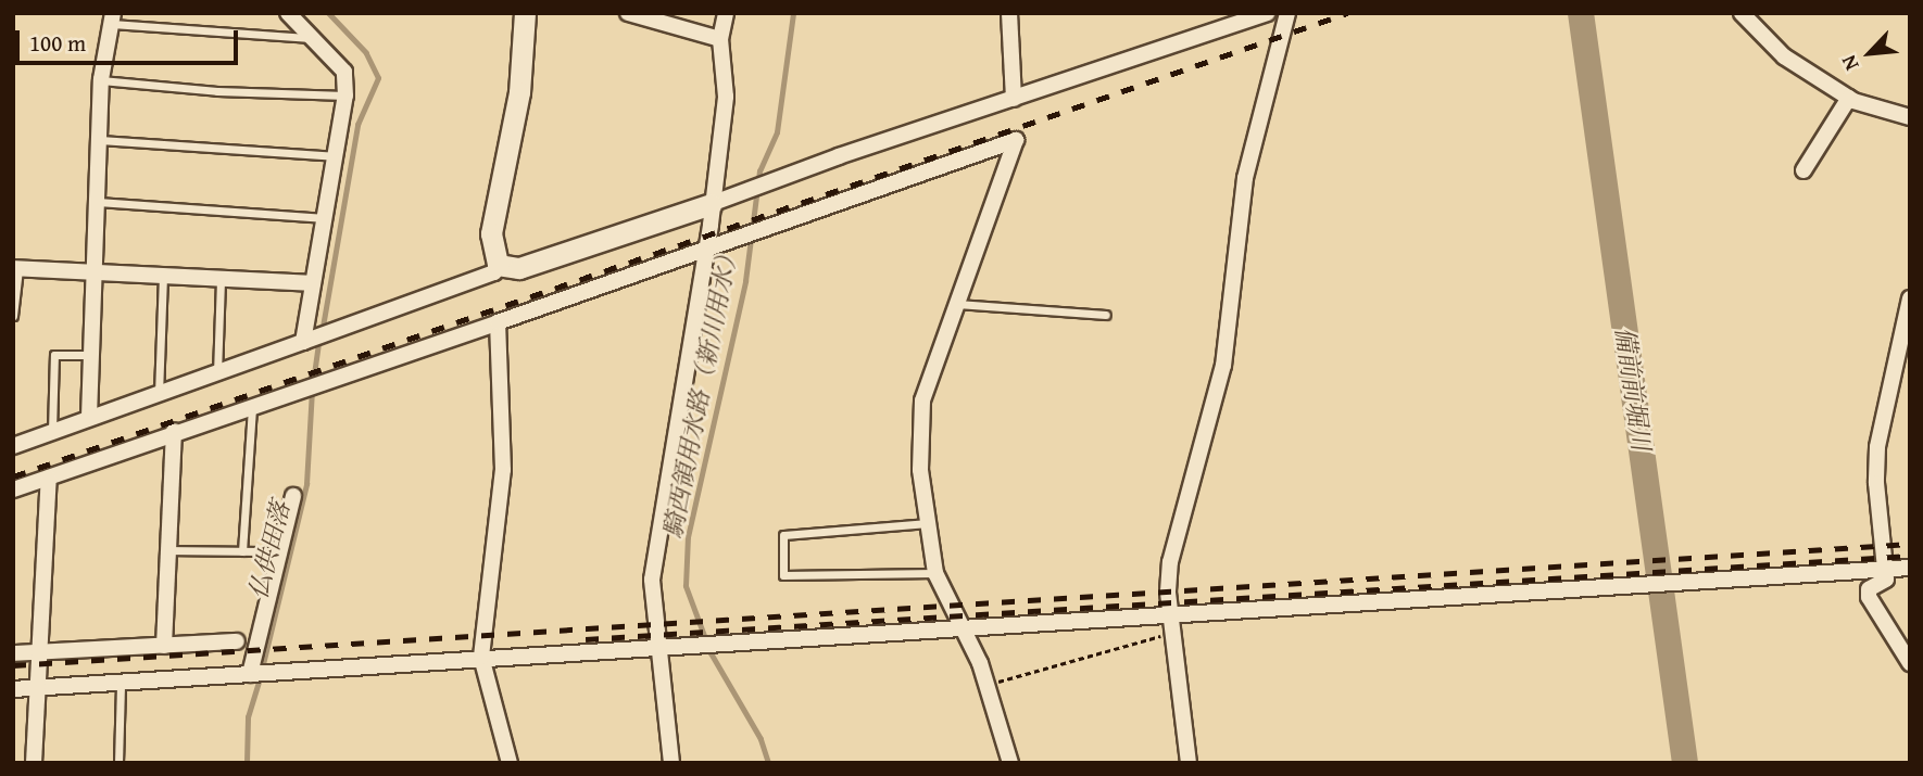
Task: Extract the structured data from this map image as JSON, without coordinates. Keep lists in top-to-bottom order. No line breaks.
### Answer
{"water":["備前前堀川","騎西領用水路（新川用水）","仏供田落"],"scale_bar":"100 m","north":"bottom left"}
